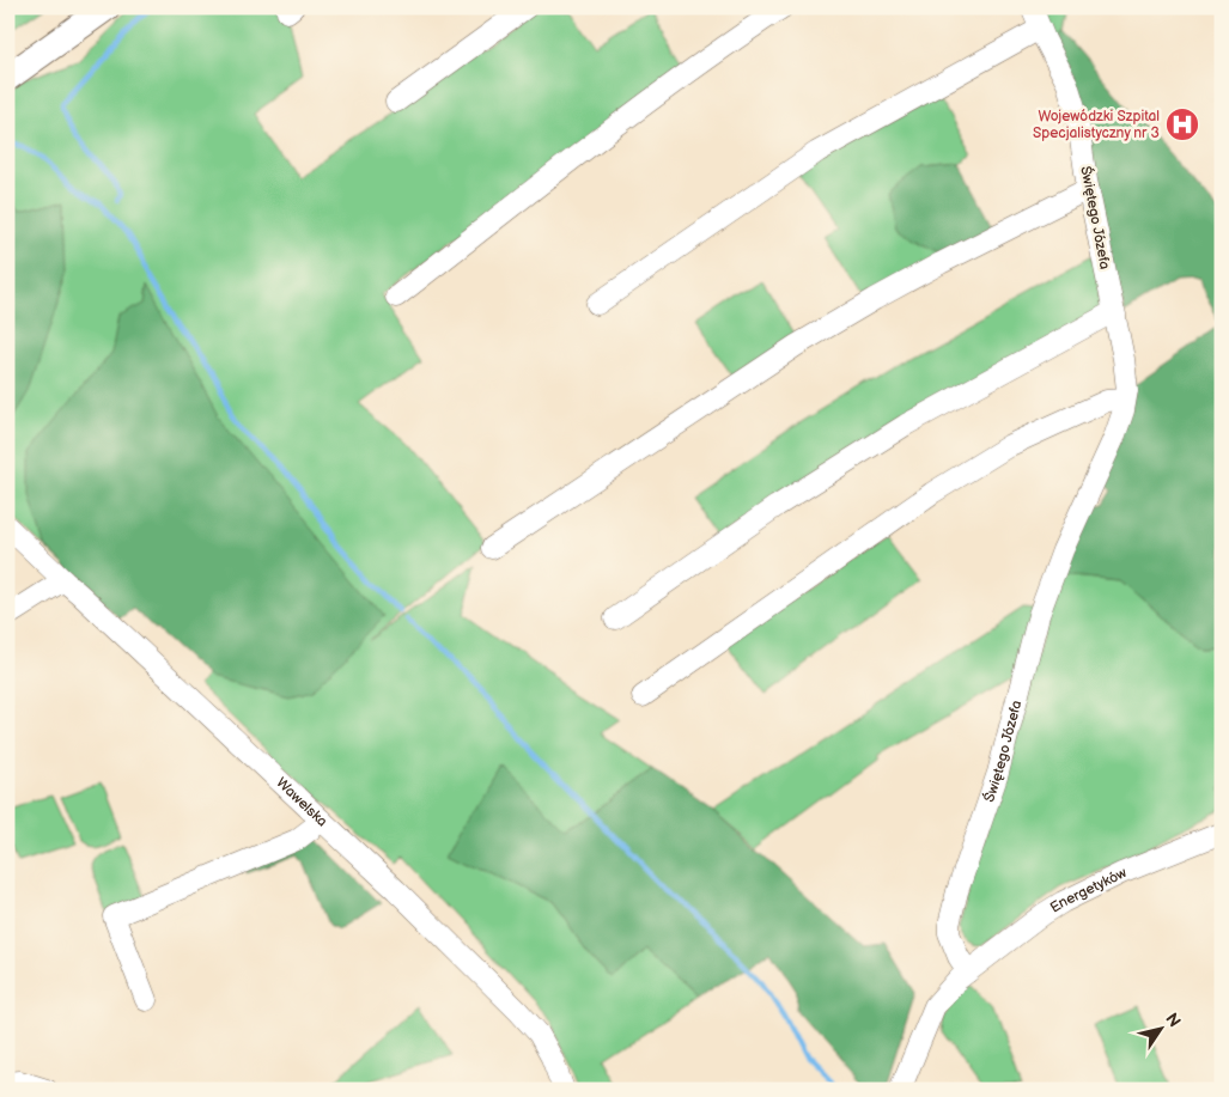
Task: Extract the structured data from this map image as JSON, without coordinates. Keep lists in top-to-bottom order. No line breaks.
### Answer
{"streets":{"street":["Świętego Józefa","Wawelska","Energetyków"]},"crossings":[["Świętego Józefa","Energetyków"]],"places":{"hospital":["Wojewódzki Szpital Specjalistyczny nr 3"]},"north":"top right"}
